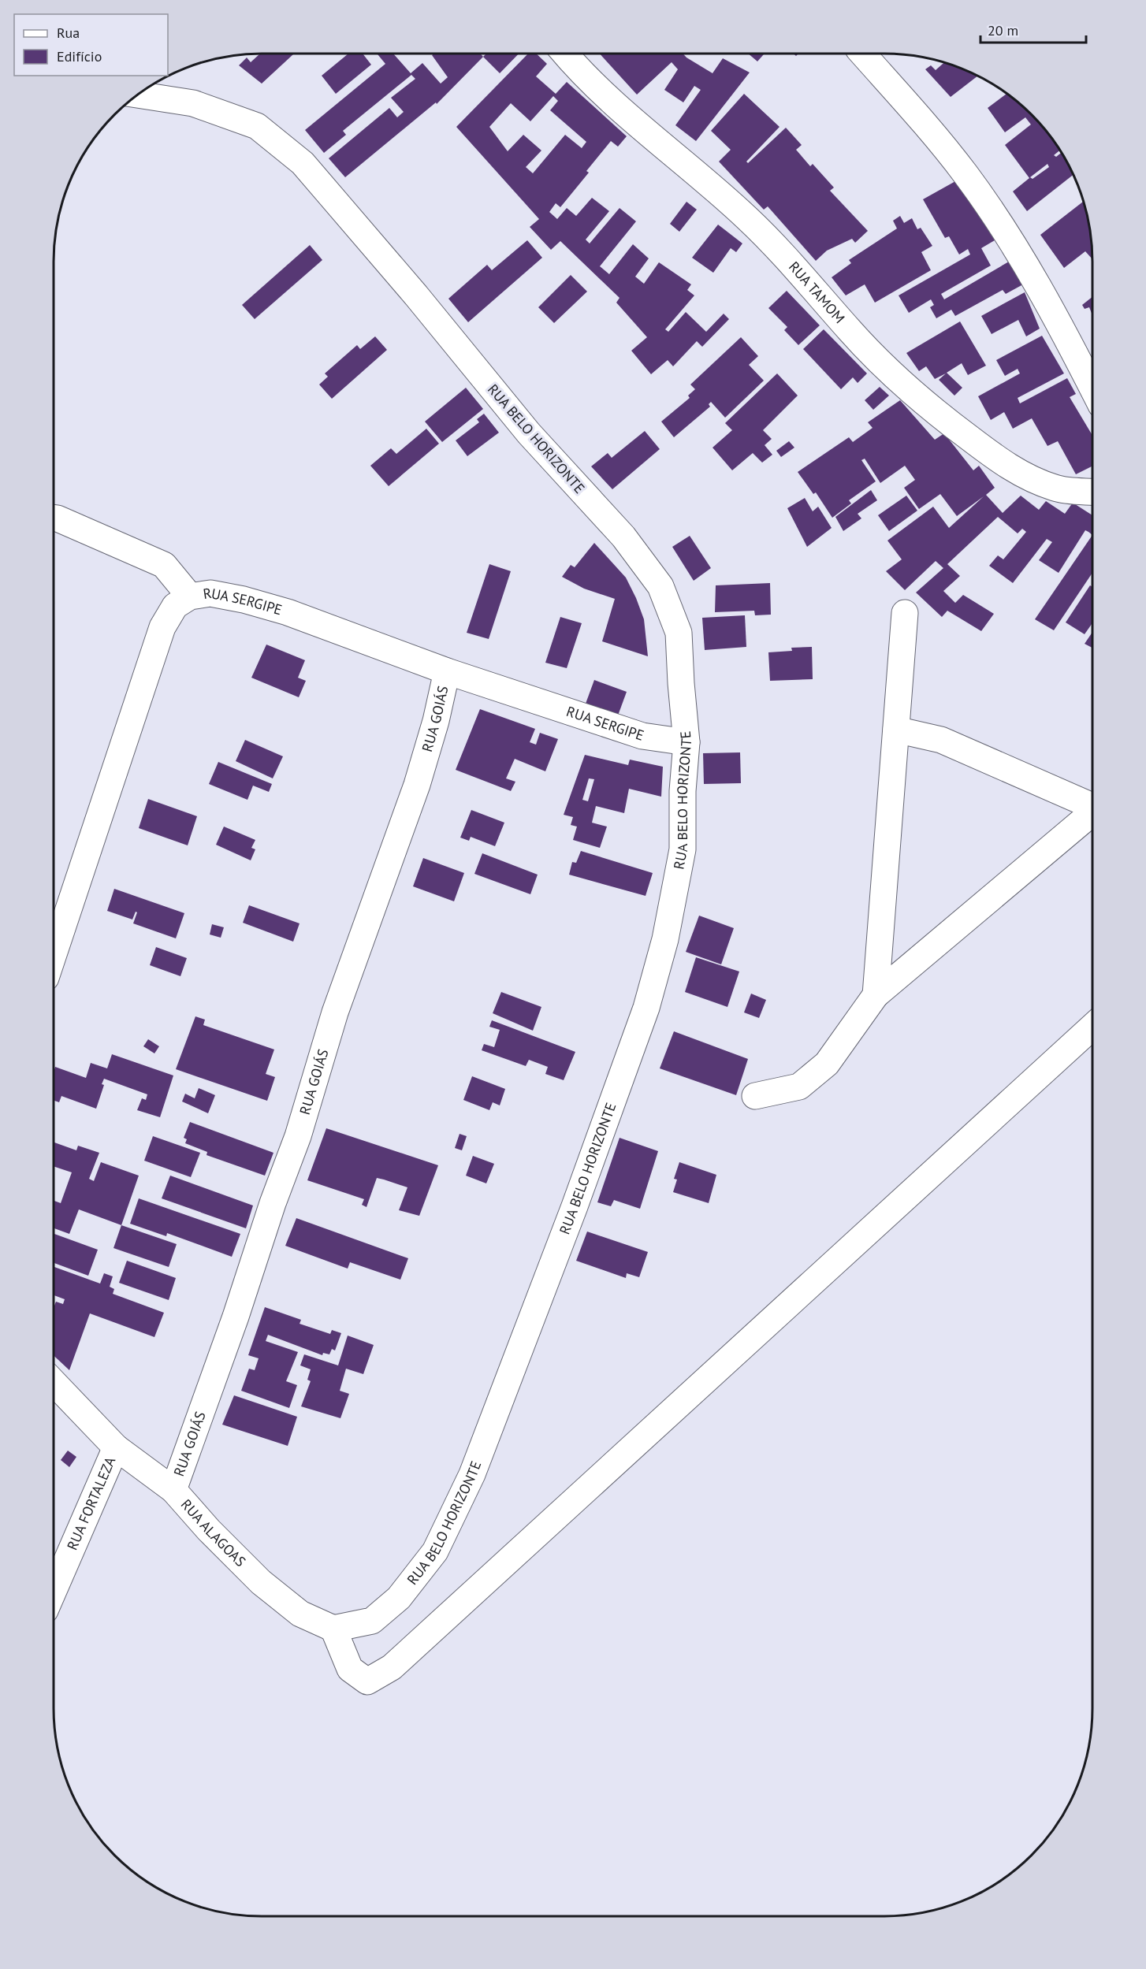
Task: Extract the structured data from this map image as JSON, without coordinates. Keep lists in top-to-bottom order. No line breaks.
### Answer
{"streets":{"street":["RUA TAMOM","RUA BELO HORIZONTE","RUA SERGIPE","RUA GOIÁS","RUA FORTALEZA","RUA ALAGOAS"]},"crossings":[["RUA BELO HORIZONTE","RUA SERGIPE"],["RUA BELO HORIZONTE","RUA ALAGOAS"],["RUA SERGIPE","RUA GOIÁS"],["RUA GOIÁS","RUA ALAGOAS"],["RUA FORTALEZA","RUA ALAGOAS"]],"legend":["Rua","Edifício"],"scale_bar":"20 m"}
